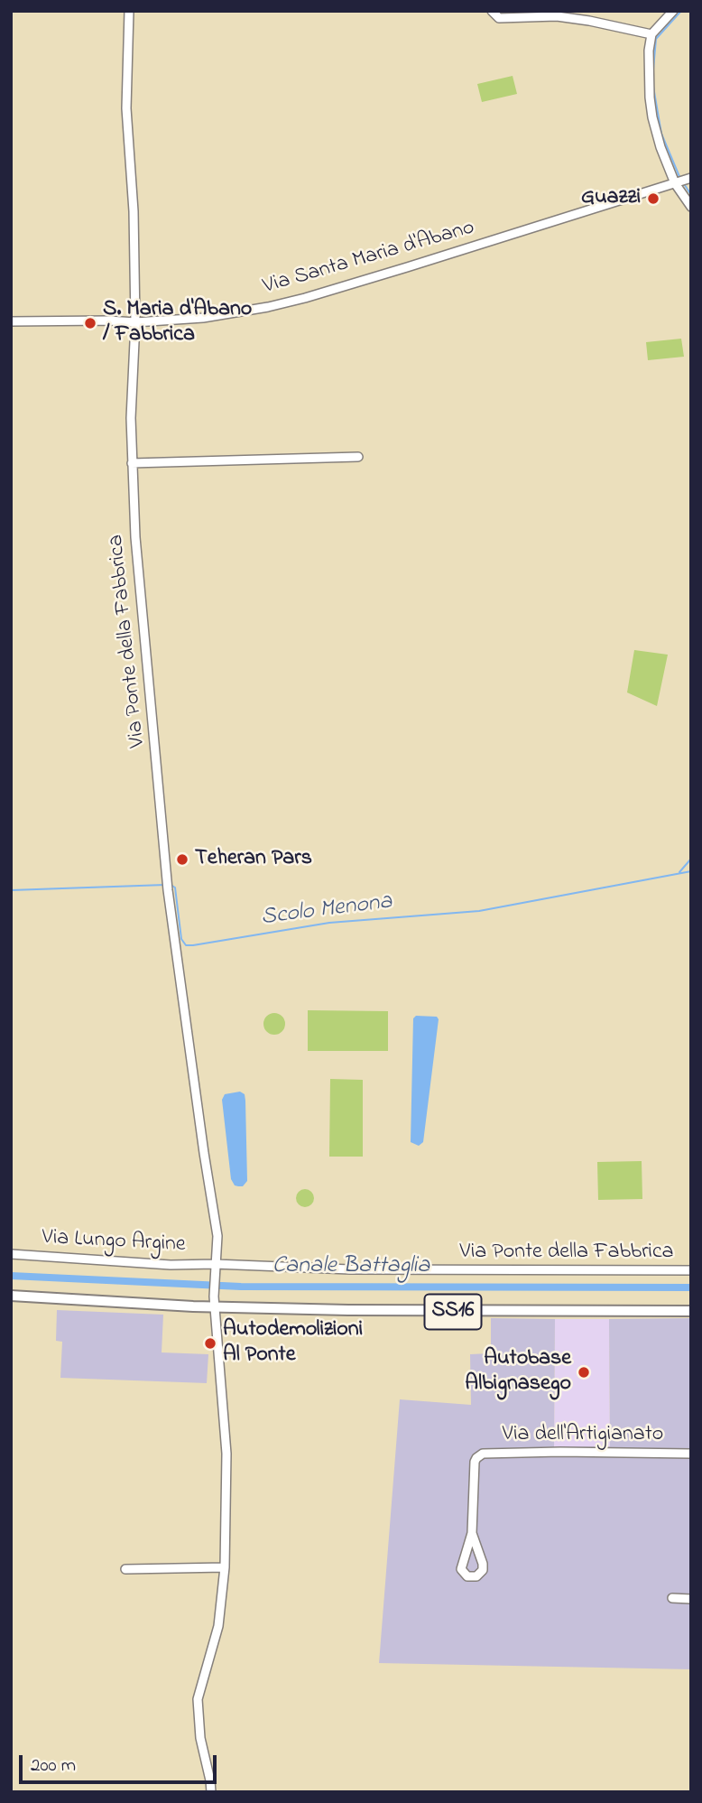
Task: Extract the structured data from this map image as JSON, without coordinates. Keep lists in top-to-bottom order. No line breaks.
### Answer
{"streets":{"main road":["SS16"],"street":["Via Santa Maria d'Abano","Via Ponte della Fabbrica","Via Lungo Argine","Via dell'Artigianato"]},"crossings":[["Via Santa Maria d'Abano","Via Ponte della Fabbrica"],["Via Ponte della Fabbrica","Via Lungo Argine"],["Via Ponte della Fabbrica","SS16"]],"water":["Scolo Menona","Canale Battaglia"],"places":["Guazzi","S. Maria d'Abano / Fabbrica","Teheran Pars","Autodemolizioni Al Ponte","Autobase Albignasego"],"scale_bar":"200 m"}
